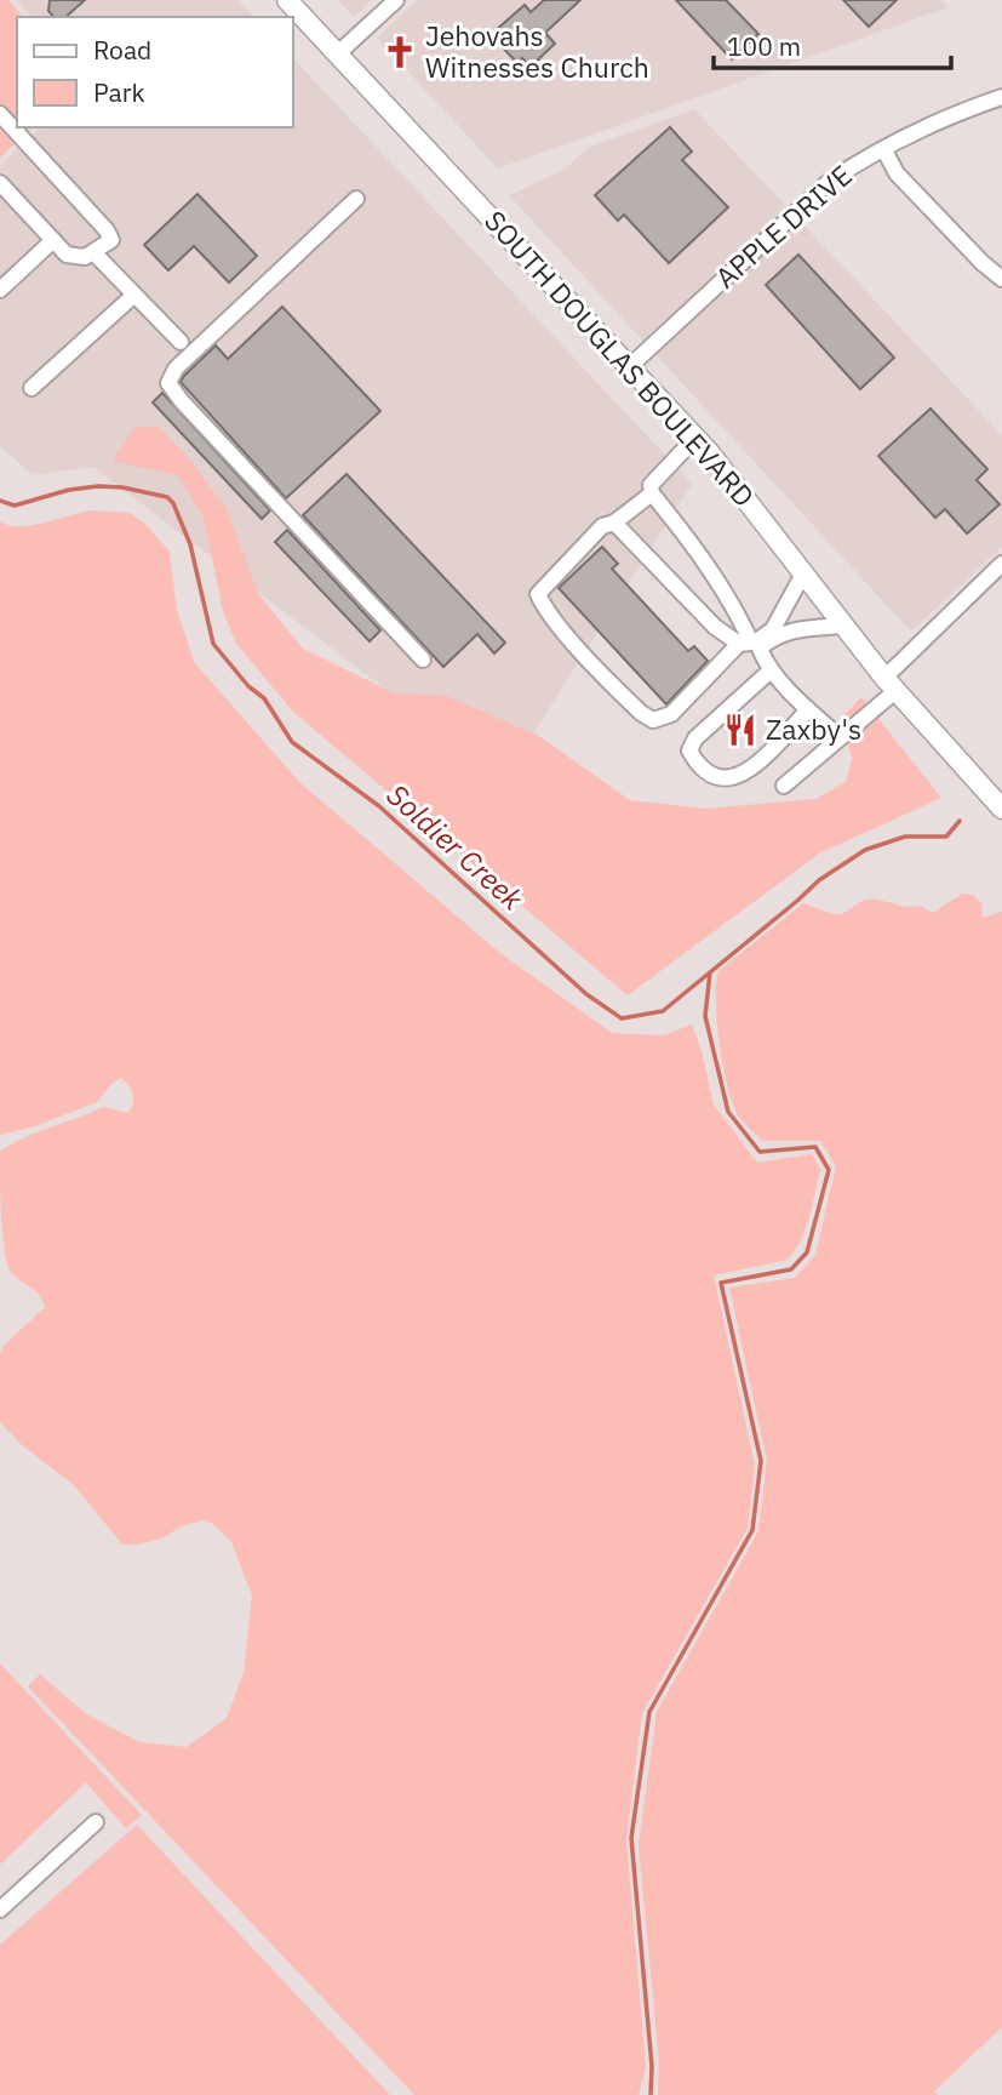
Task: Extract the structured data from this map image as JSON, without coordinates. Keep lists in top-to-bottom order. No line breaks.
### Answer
{"streets":{"main road":["SOUTH DOUGLAS BOULEVARD"],"street":["APPLE DRIVE"]},"crossings":[["APPLE DRIVE","SOUTH DOUGLAS BOULEVARD"]],"water":["Soldier Creek"],"places":{"church":["Jehovahs Witnesses Church"],"restaurant":["Zaxby's"]},"legend":["Road","Park"],"scale_bar":"100 m"}
